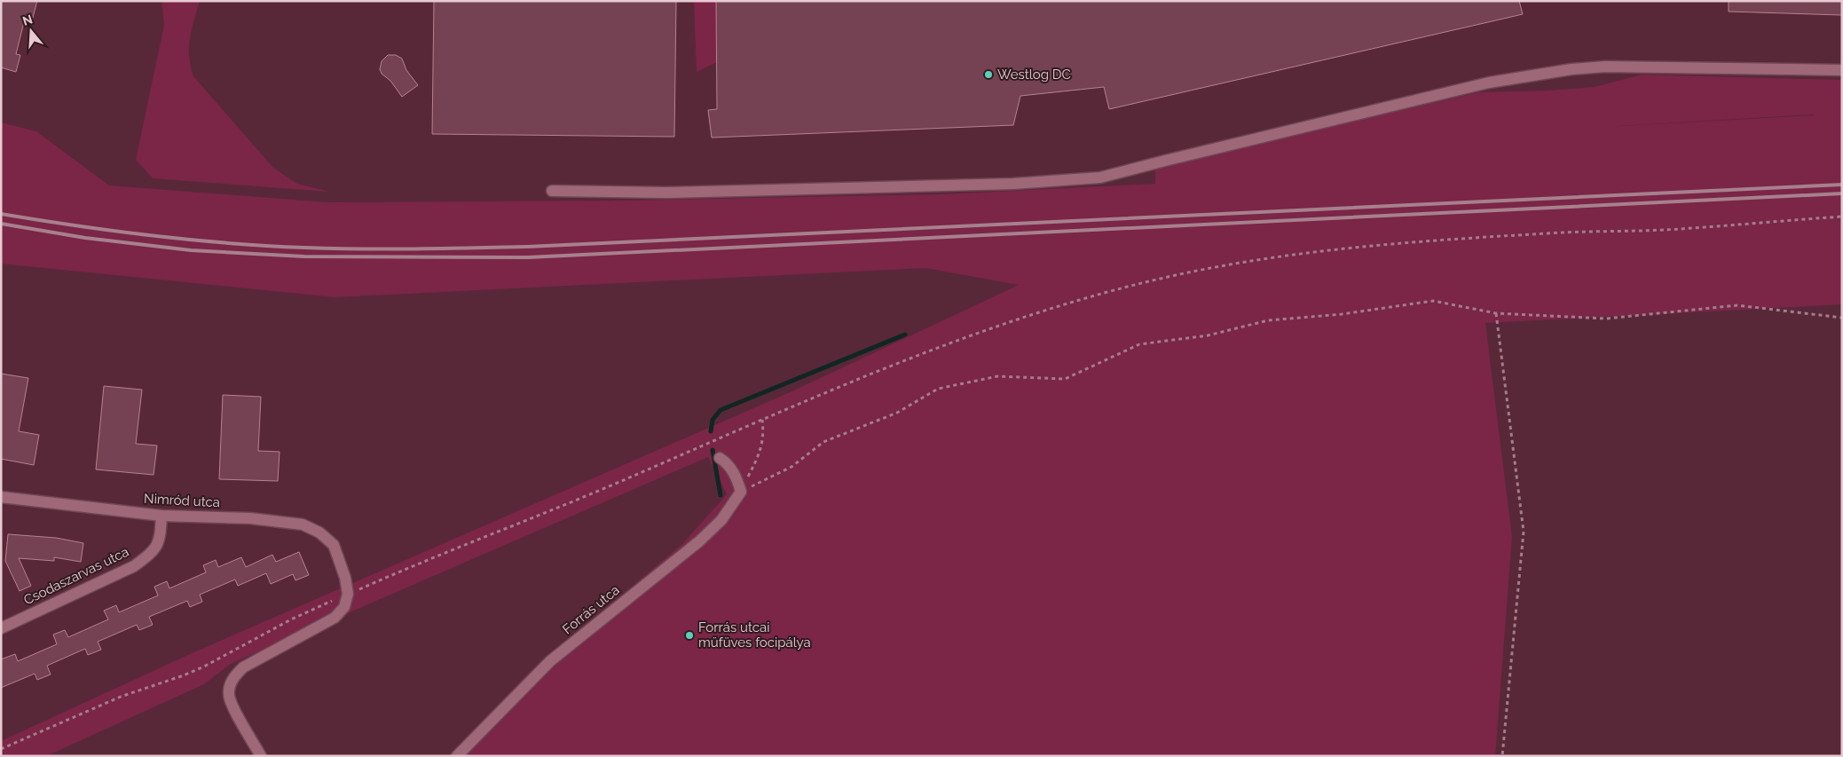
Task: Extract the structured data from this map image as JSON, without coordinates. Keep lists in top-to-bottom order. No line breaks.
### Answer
{"streets":{"street":["Nimród utca","Csodaszarvas utca","Forrás utca"]},"crossings":[["Nimród utca","Csodaszarvas utca"]],"places":["Westlog DC","Forrás utcai műfüves focipálya"],"north":"top"}
